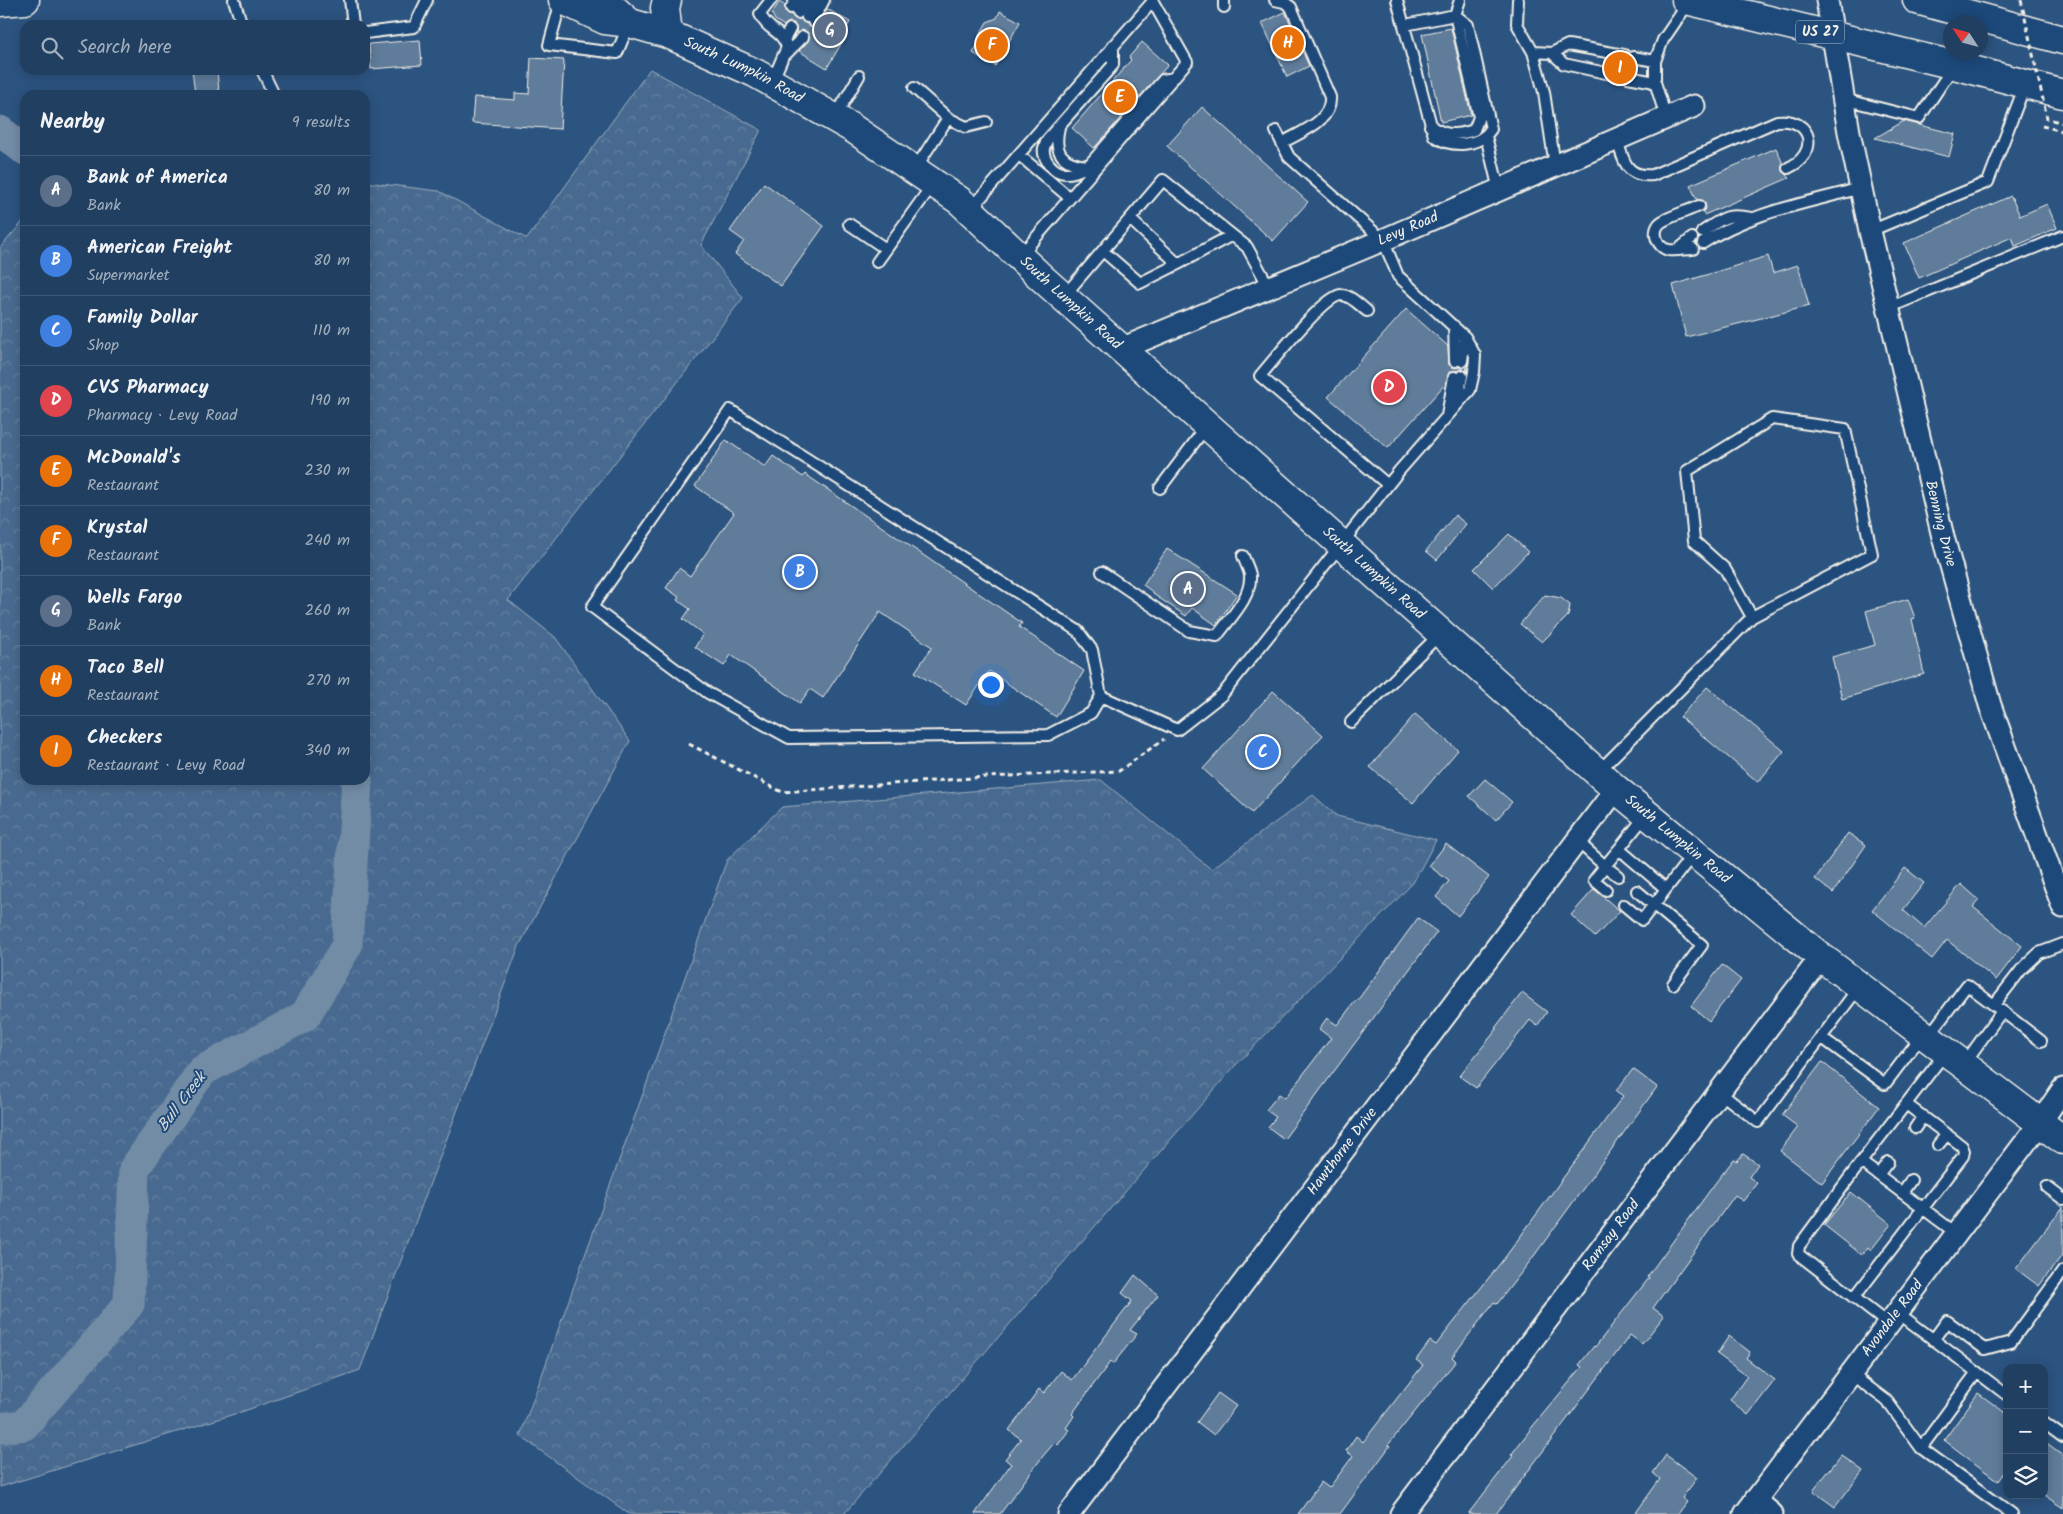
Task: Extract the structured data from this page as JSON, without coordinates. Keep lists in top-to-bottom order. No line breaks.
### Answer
{"streets":{"main road":["US 27","South Lumpkin Road"],"street":["Levy Road","Benning Drive","Hawthorne Drive","Ramsay Road","Avondale Road"]},"crossings":[["South Lumpkin Road","Levy Road"],["South Lumpkin Road","Hawthorne Drive"],["South Lumpkin Road","Ramsay Road"],["South Lumpkin Road","Avondale Road"]],"water":["Bull Creek"],"north":"top left","page":{"pins":["G","H","F","I","E","D","B","A","C"],"search":"Search here","heading":["Nearby","9 results"],"list":[{"mark":"A","name":"Bank of America","note":"Bank","value":"80 m"},{"mark":"B","name":"American Freight","note":"Supermarket","value":"80 m"},{"mark":"C","name":"Family Dollar","note":"Shop","value":"110 m"},{"mark":"D","name":"CVS Pharmacy","note":"Pharmacy · Levy Road","value":"190 m"},{"mark":"E","name":"McDonald's","note":"Restaurant","value":"230 m"},{"mark":"F","name":"Krystal","note":"Restaurant","value":"240 m"},{"mark":"G","name":"Wells Fargo","note":"Bank","value":"260 m"},{"mark":"H","name":"Taco Bell","note":"Restaurant","value":"270 m"},{"mark":"I","name":"Checkers","note":"Restaurant · Levy Road","value":"340 m"}],"map_buttons":["+","−"]}}
